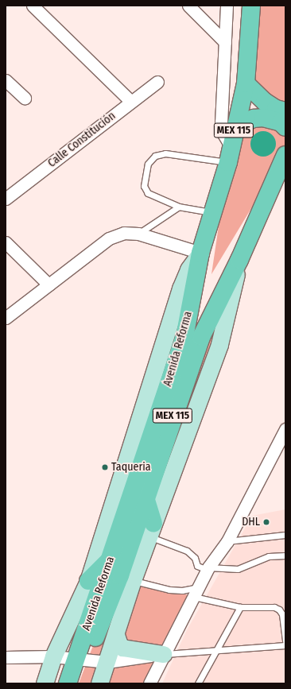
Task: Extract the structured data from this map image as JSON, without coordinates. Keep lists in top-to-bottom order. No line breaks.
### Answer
{"streets":{"main road":["MEX 115","Avenida Reforma"],"street":["Calle Constitución"]},"places":["Taqueria","DHL"]}
